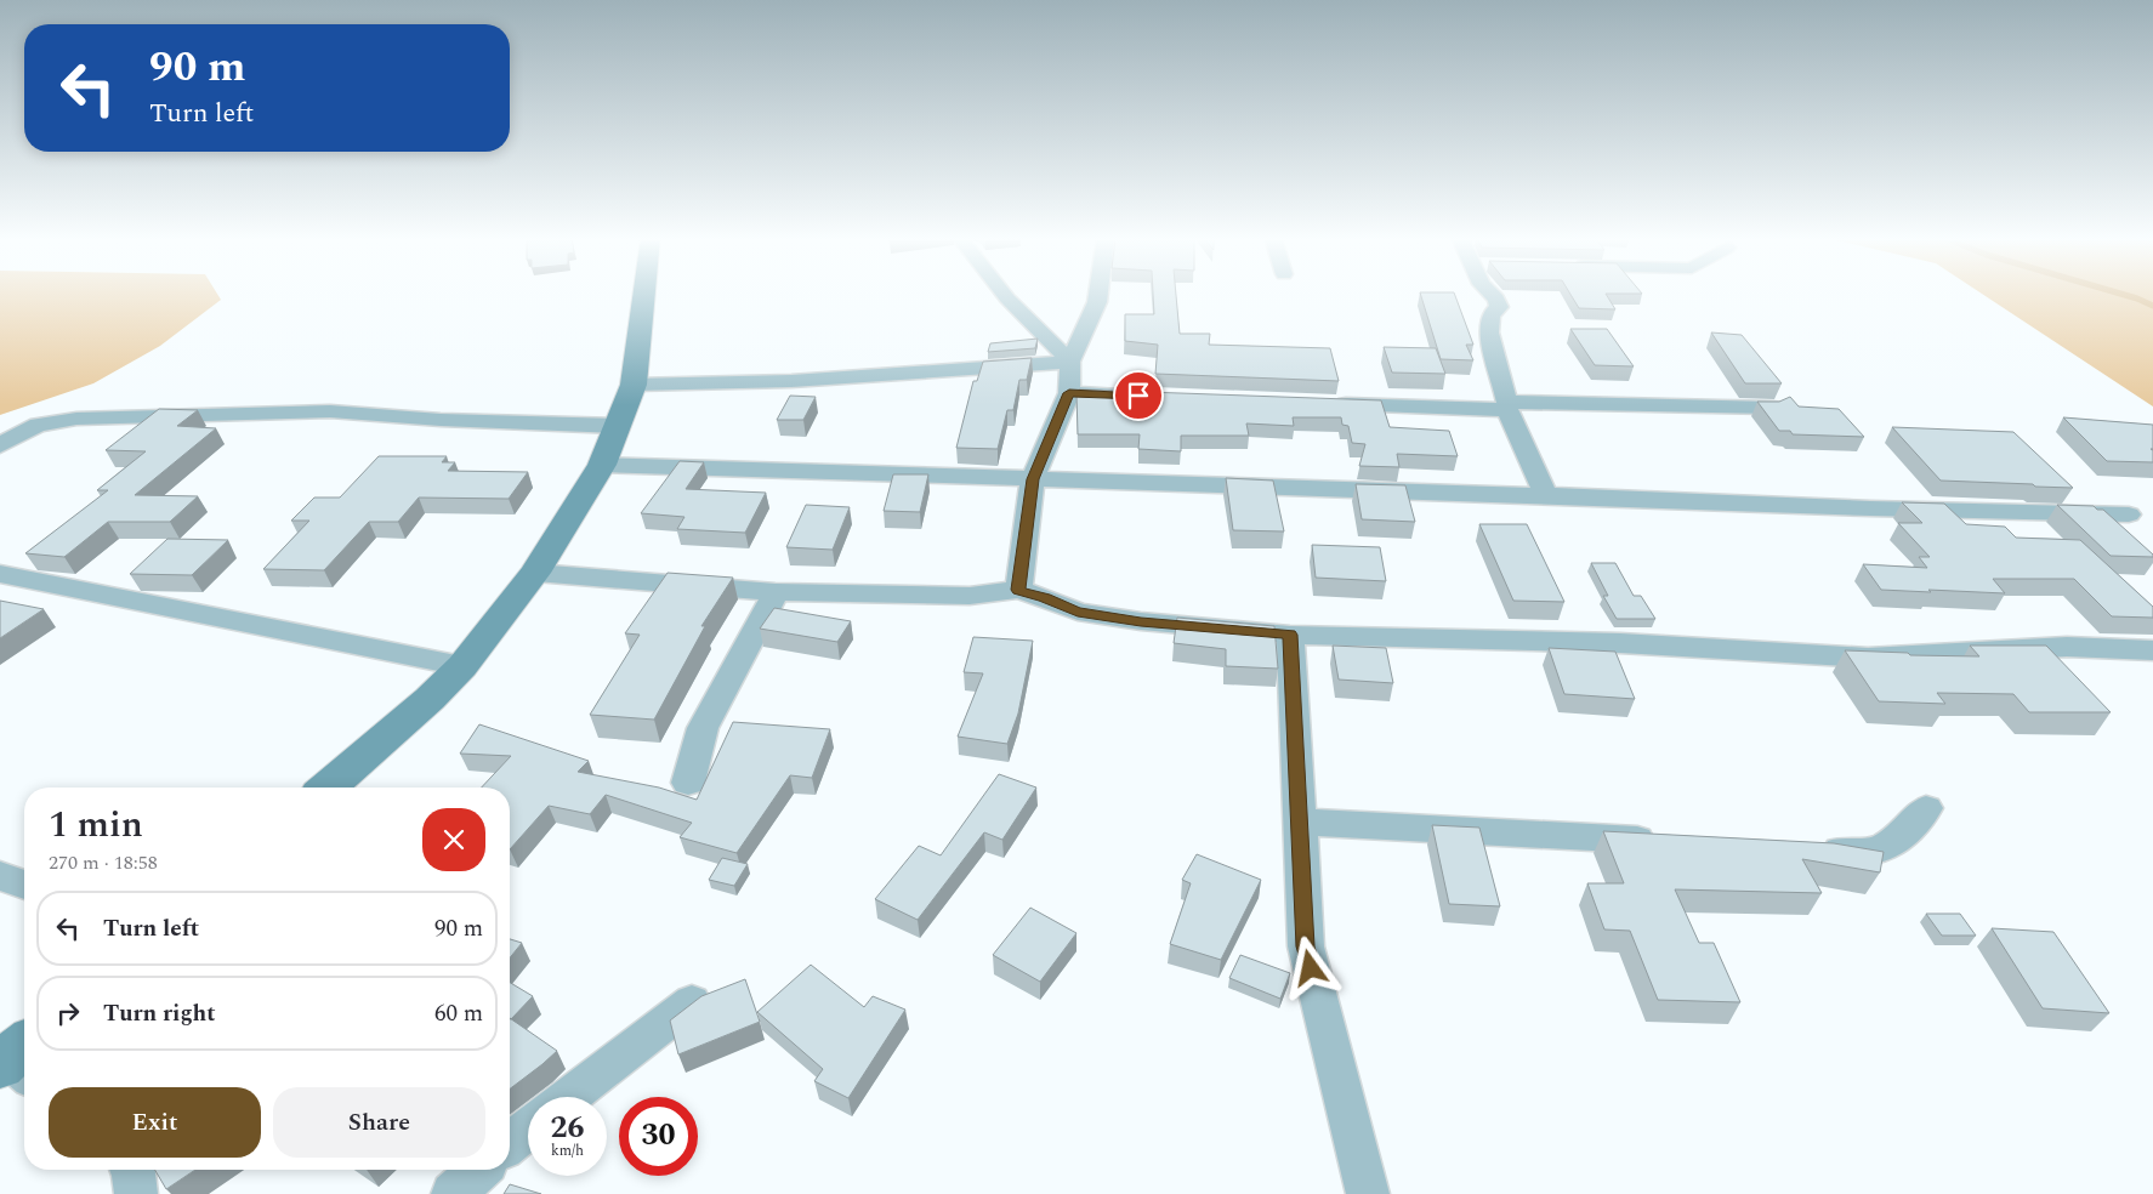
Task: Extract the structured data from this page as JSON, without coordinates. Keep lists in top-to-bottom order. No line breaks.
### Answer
{"page":{"turn":["90 m","Turn left"],"heading":["1 min","270 m · 18:58"],"list":[{"name":"Turn left","value":"90 m"},{"name":"Turn right","value":"60 m"}],"buttons":["Exit","Share"],"speed":"26 km/h","limit":"30"}}
